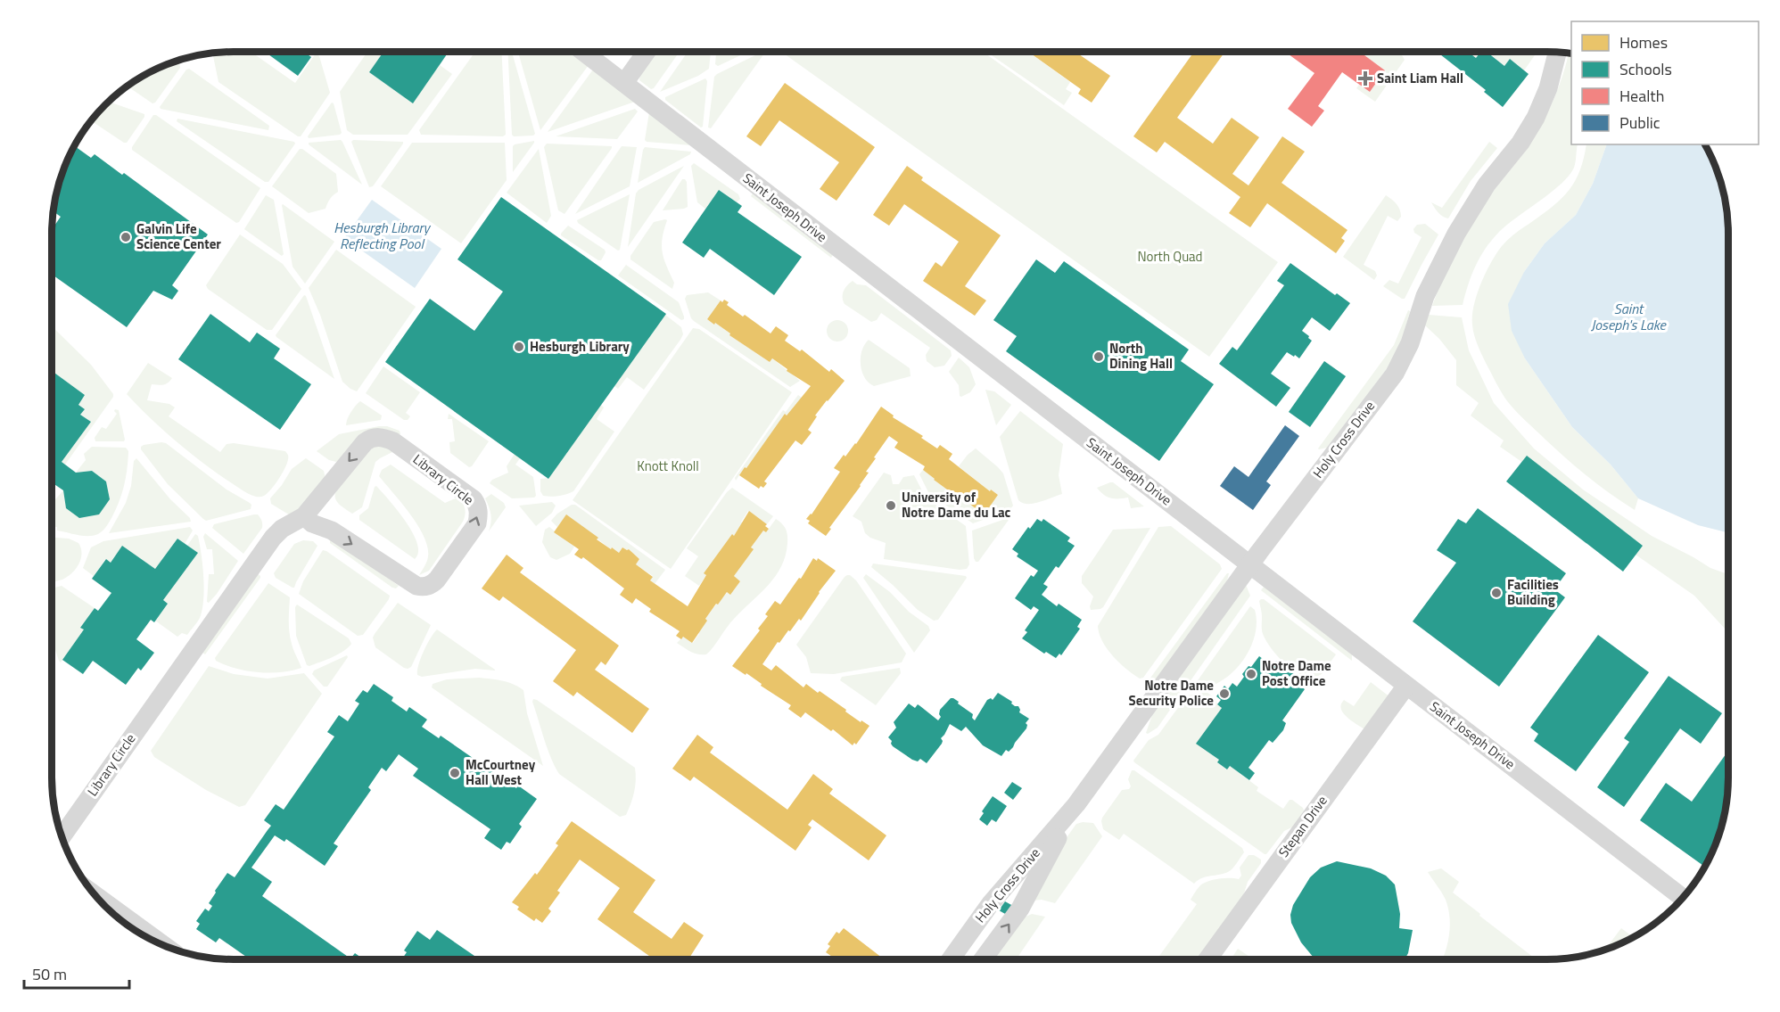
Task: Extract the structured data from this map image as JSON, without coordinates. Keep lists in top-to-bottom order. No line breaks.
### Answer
{"streets":{"street":["Saint Joseph Drive","Holy Cross Drive","Library Circle","Stepan Drive"]},"crossings":[["Saint Joseph Drive","Holy Cross Drive"],["Saint Joseph Drive","Stepan Drive"]],"water":["Hesburgh Library Reflecting Pool","Saint Joseph's Lake"],"parks":["North Quad","Knott Knoll"],"places":{"health":["Saint Liam Hall"],"other":["Galvin Life Science Center","Hesburgh Library","North Dining Hall","University of Notre Dame du Lac","Facilities Building","Notre Dame Post Office","Notre Dame Security Police","McCourtney Hall West"]},"legend":["Homes","Schools","Health","Public"],"scale_bar":"50 m"}
